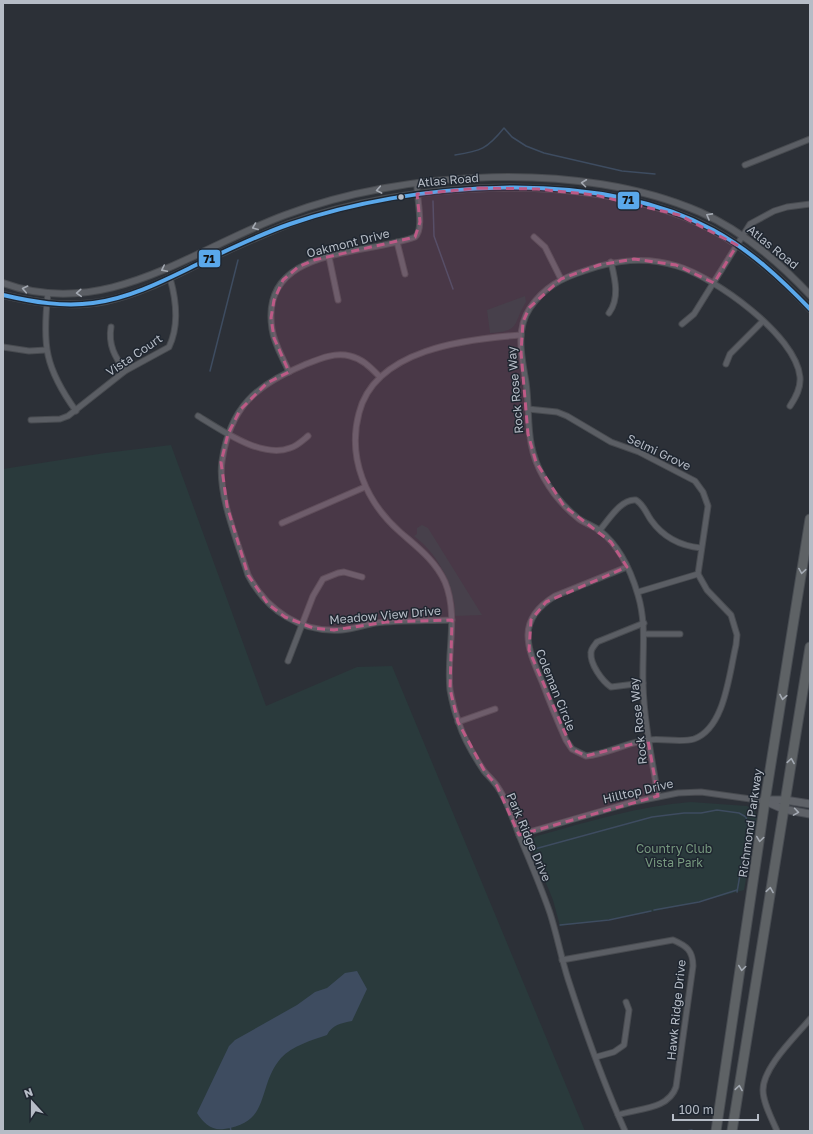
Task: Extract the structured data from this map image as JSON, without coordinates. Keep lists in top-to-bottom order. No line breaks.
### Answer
{"streets":{"highway":["Richmond Parkway"],"main road":["Hilltop Drive"],"street":["Atlas Road","Oakmont Drive","Vista Court","Rock Rose Way","Selmi Grove","Meadow View Drive","Coleman Circle","Park Ridge Drive","Hawk Ridge Drive"]},"crossings":[["Atlas Road","Oakmont Drive"],["Atlas Road","Vista Court"],["Oakmont Drive","Meadow View Drive"],["Rock Rose Way","Selmi Grove"],["Rock Rose Way","Coleman Circle"],["Rock Rose Way","Hilltop Drive"],["Rock Rose Way","Park Ridge Drive"],["Meadow View Drive","Park Ridge Drive"],["Hilltop Drive","Richmond Parkway"],["Hilltop Drive","Park Ridge Drive"],["Park Ridge Drive","Hawk Ridge Drive"]],"parks":["Country Club Vista Park"],"lines":["transit line 71"],"scale_bar":"100 m","north":"top"}
